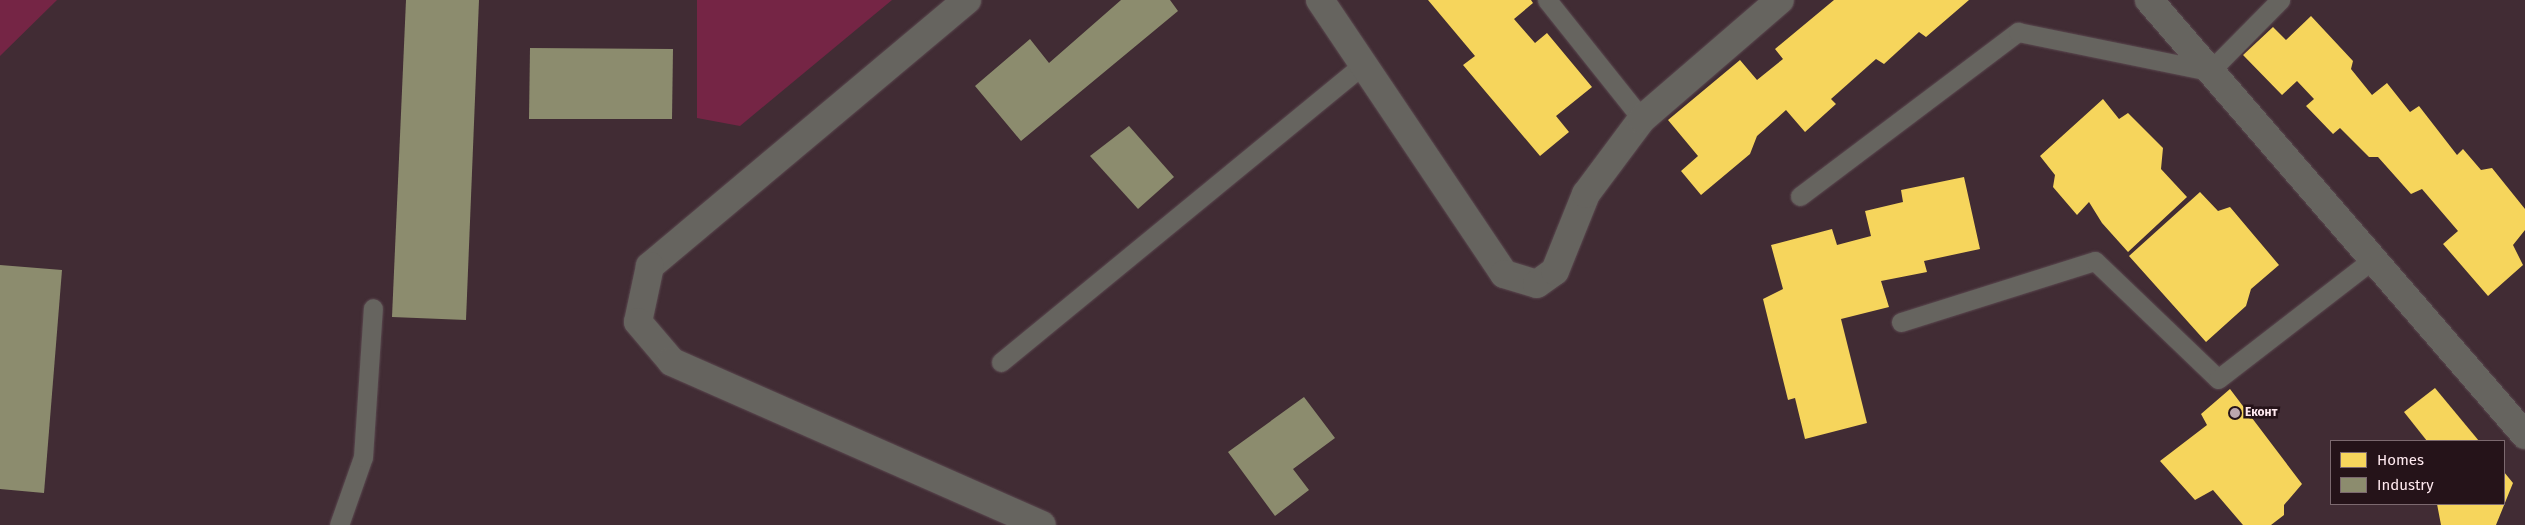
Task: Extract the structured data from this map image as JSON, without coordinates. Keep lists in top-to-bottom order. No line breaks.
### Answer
{"places":["Еконт"],"legend":["Homes","Industry"]}
